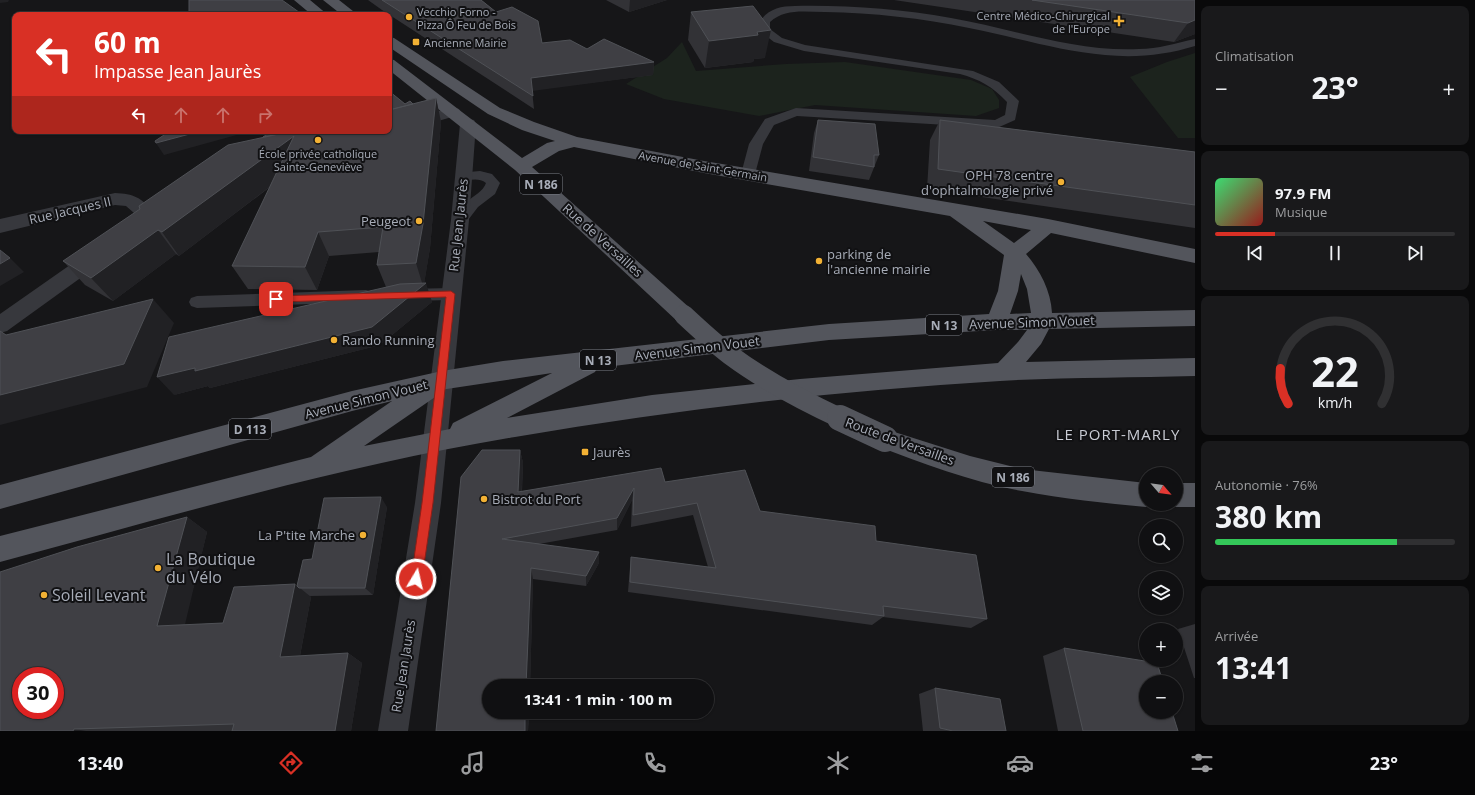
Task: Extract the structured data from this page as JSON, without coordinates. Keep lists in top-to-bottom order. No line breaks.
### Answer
{"streets":{"main road":["Avenue de Saint-Germain","N 186","Rue de Versailles","Avenue Simon Vouet","N 13","D 113","Route de Versailles"],"street":["Rue Jacques II","Rue Jean Jaurès"]},"crossings":[["Rue Jean Jaurès","Rue de Versailles"],["Rue Jean Jaurès","Avenue Simon Vouet"],["Rue de Versailles","Route de Versailles"]],"districts":["LE PORT-MARLY"],"places":{"other":["Vecchio Forno - Pizza Ô Feu de Bois","École privée catholique Sainte-Geneviève","OPH 78 centre d'ophtalmologie privé","Peugeot","parking de l'ancienne mairie","Rando Running","Bistrot du Port","La P'tite Marche","La Boutique du Vélo","Soleil Levant"],"health":["Centre Médico-Chirurgical de l'Europe"],"transit":["Ancienne Mairie","Jaurès"]},"north":"bottom right","page":{"tile":["Climatisation",["Autonomie · 76%","380 km"],["Arrivée","13:41"]],"turn":["60 m","Impasse Jean Jaurès"],"heat":["−","23°","+"],"song":["97.9 FM","Musique"],"map_buttons":["+","−"],"limit":"30","trip":"13:41 · 1 min · 100 m","tabs":["13:40","23°"],"gauge":["22","km/h"]}}
